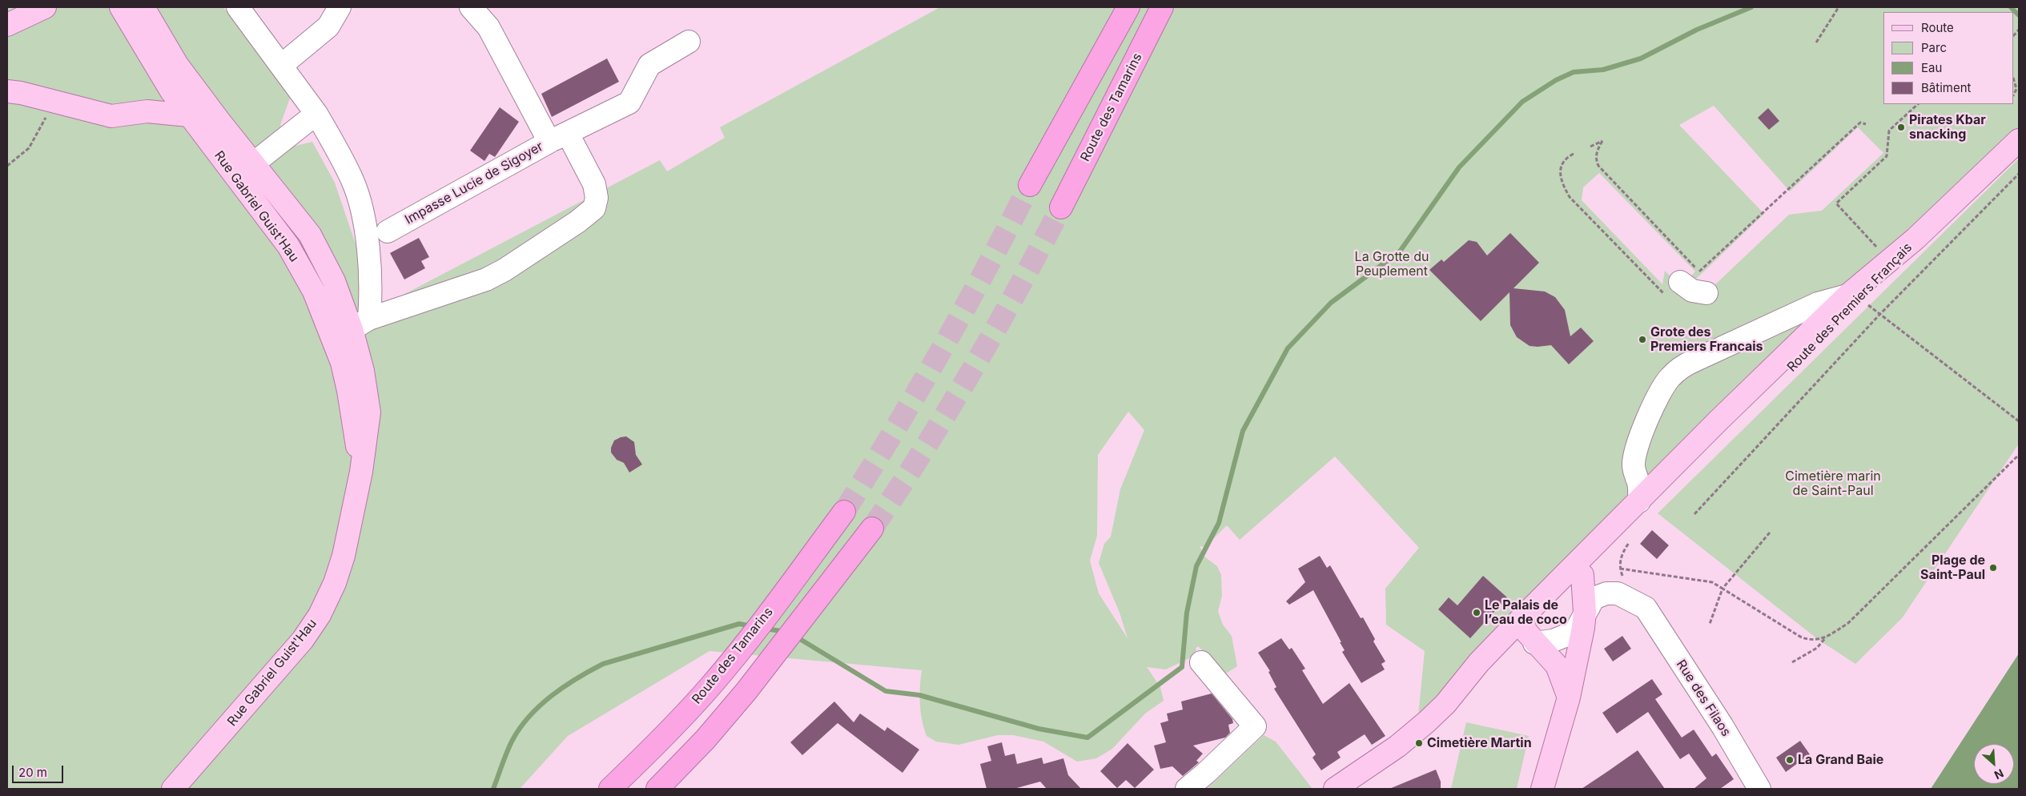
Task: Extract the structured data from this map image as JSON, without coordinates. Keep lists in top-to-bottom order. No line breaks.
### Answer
{"streets":{"highway":["Route des Tamarins"],"main road":["Rue Gabriel Guist'Hau","Route des Premiers Français"],"street":["Impasse Lucie de Sigoyer","Rue des Filaos"]},"parks":["La Grotte du Peuplement","Cimetière marin de Saint-Paul"],"places":["Pirates Kbar snacking","Grote des Premiers Francais","Plage de Saint-Paul","Le Palais de l’eau de coco","Cimetière Martin","La Grand Baie"],"legend":["Route","Parc","Eau","Bâtiment"],"scale_bar":"20 m","north":"bottom right"}
